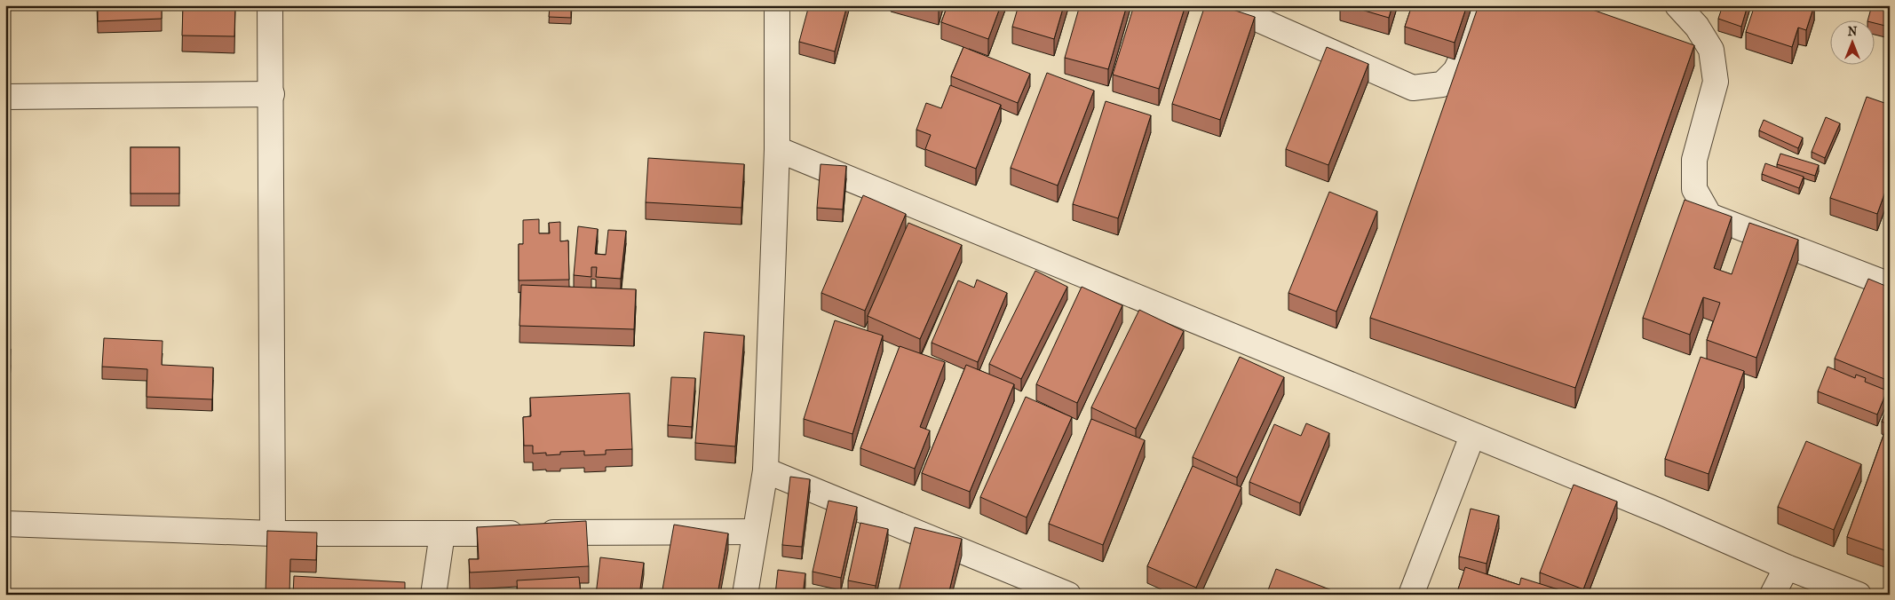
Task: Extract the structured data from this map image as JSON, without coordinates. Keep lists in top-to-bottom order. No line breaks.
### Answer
{"north":"top"}
